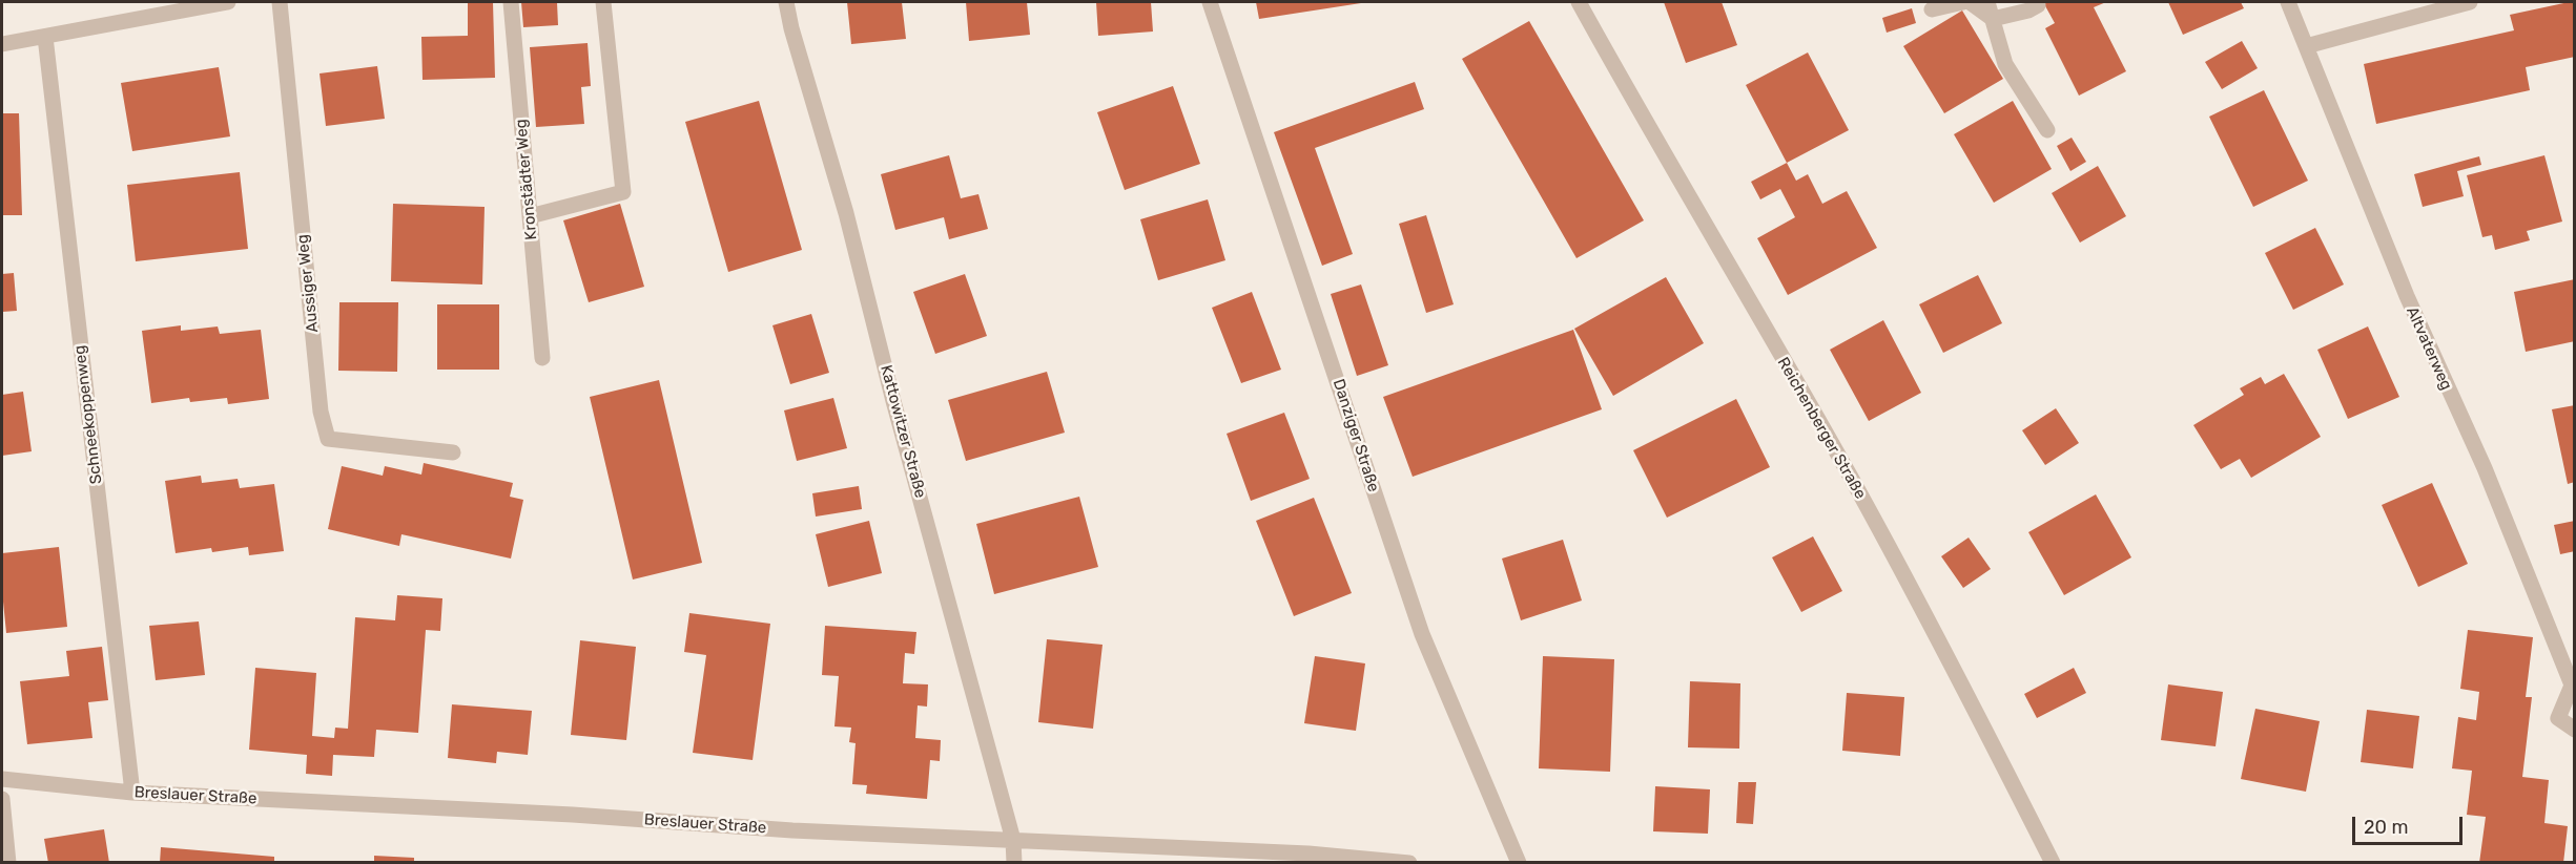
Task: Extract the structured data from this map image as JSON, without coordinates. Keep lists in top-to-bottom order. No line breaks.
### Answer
{"streets":{"street":["Kronstädter Weg","Aussiger Weg","Altvaterweg","Schneekoppenweg","Reichenberger Straße","Kattowitzer Straße","Danziger Straße","Breslauer Straße"]},"crossings":[["Schneekoppenweg","Breslauer Straße"],["Kattowitzer Straße","Breslauer Straße"]],"scale_bar":"20 m"}
